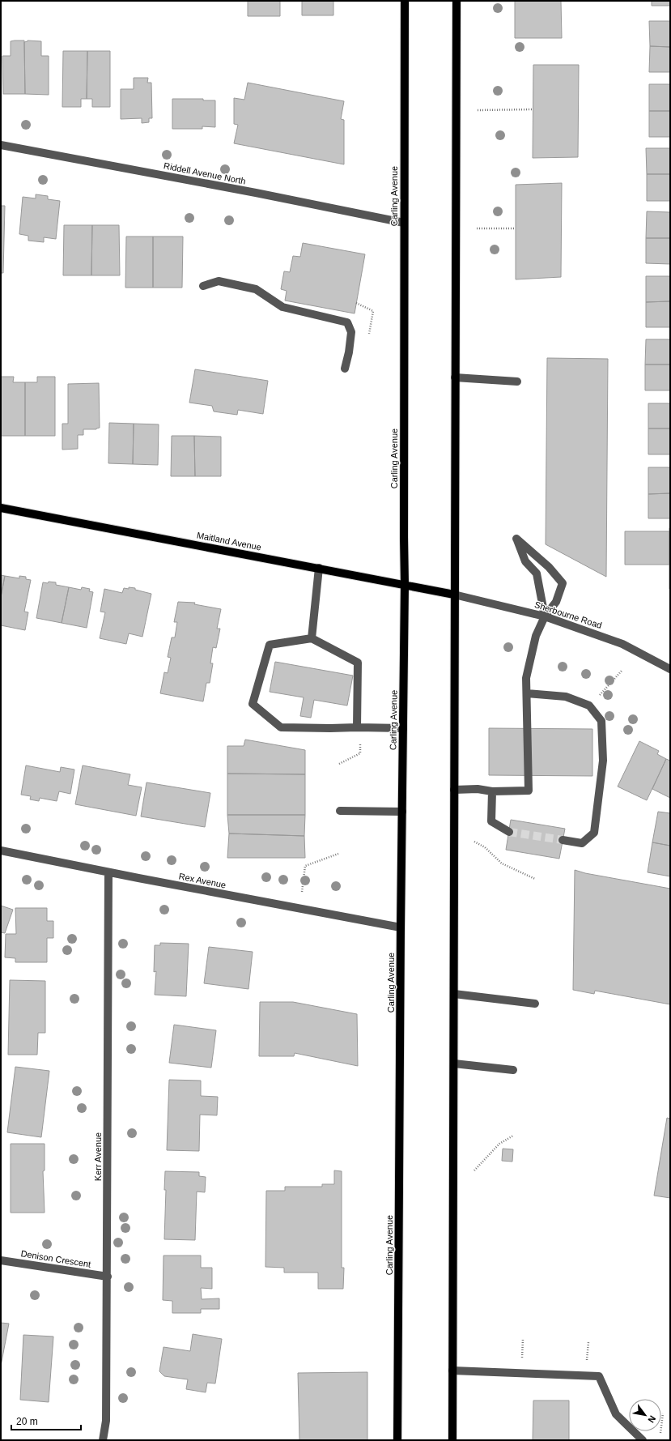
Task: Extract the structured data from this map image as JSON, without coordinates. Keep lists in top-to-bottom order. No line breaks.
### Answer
{"streets":{"main road":["Carling Avenue","Maitland Avenue"],"street":["Riddell Avenue North","Sherbourne Road","Rex Avenue","Kerr Avenue","Denison Crescent"]},"crossings":[["Riddell Avenue North","Carling Avenue"],["Carling Avenue","Maitland Avenue"],["Carling Avenue","Rex Avenue"],["Maitland Avenue","Sherbourne Road"],["Rex Avenue","Kerr Avenue"],["Kerr Avenue","Denison Crescent"]],"scale_bar":"20 m","north":"bottom right"}
